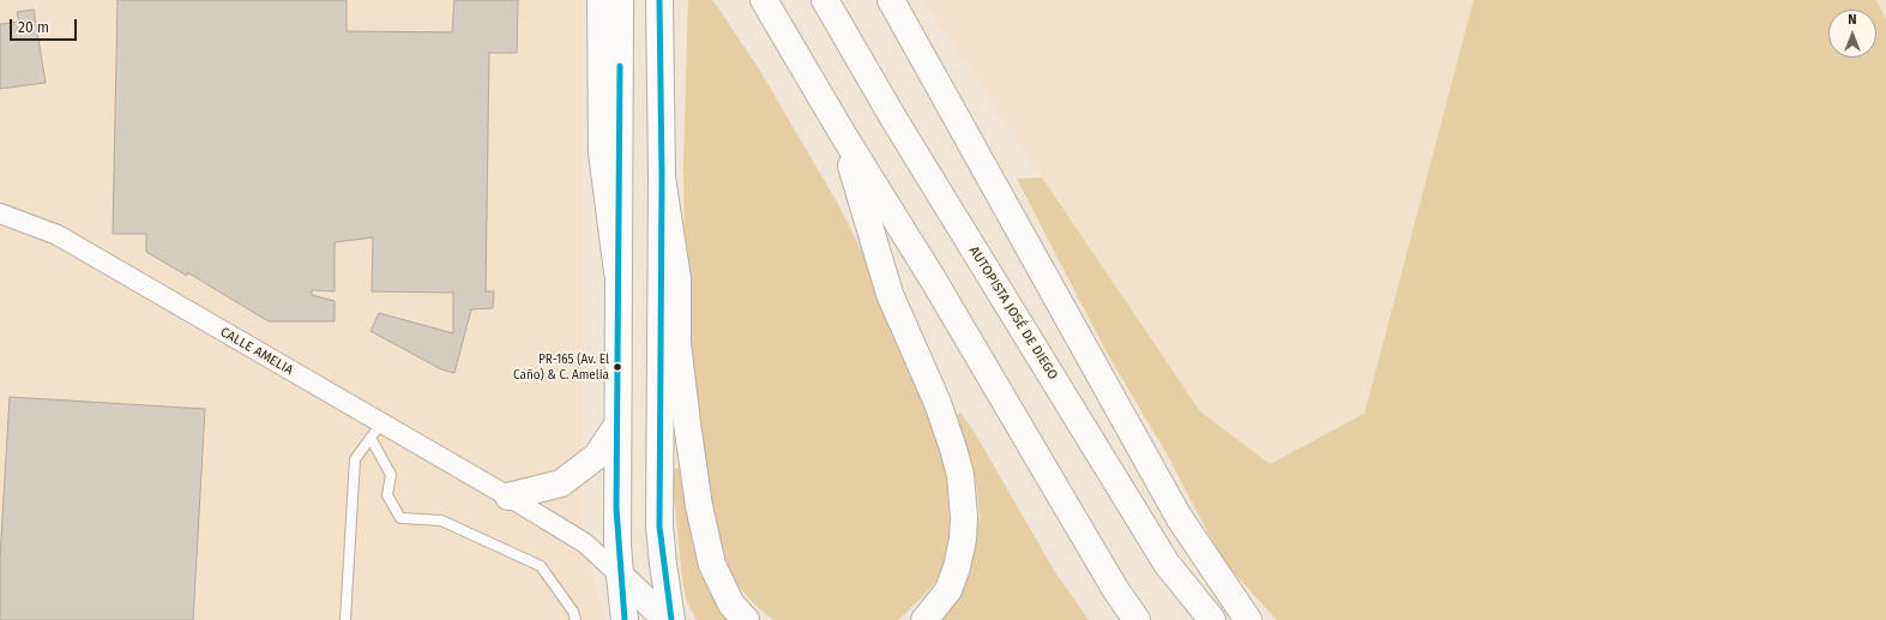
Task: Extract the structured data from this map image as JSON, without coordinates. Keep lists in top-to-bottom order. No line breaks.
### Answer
{"streets":{"main road":["AUTOPISTA JOSÉ DE DIEGO"],"street":["CALLE AMELIA"]},"places":["PR-165 (Av. El Caño) & C. Amelia"],"scale_bar":"20 m","north":"top"}
